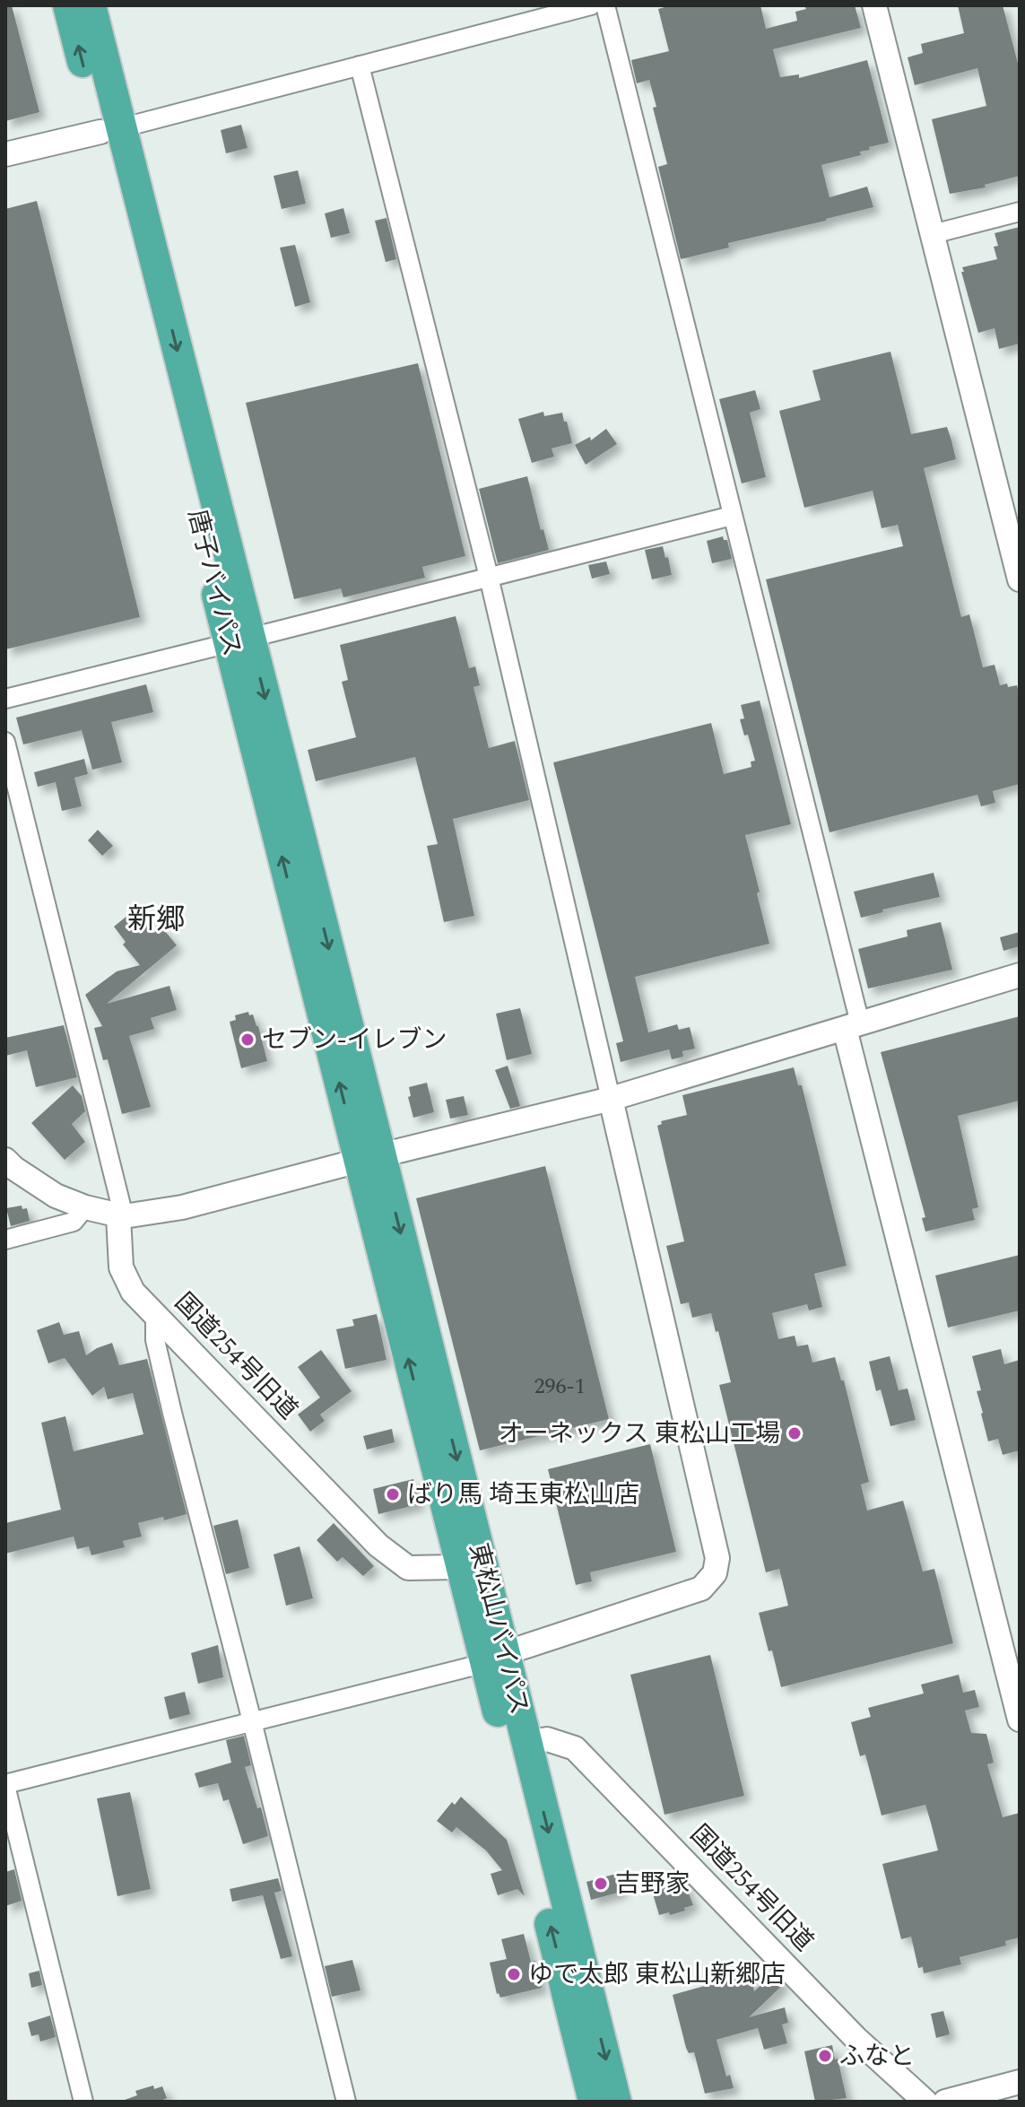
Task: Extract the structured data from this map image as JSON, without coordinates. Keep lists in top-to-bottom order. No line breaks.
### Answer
{"streets":{"highway":["唐子バイパス","東松山バイパス"],"street":["国道254号旧道"]},"crossings":[["唐子バイパス","東松山バイパス"],["国道254号旧道","東松山バイパス"]],"districts":["新郷"],"places":["セブン-イレブン","オーネックス 東松山工場","ばり馬 埼玉東松山店","吉野家","ゆで太郎 東松山新郷店","ふなと"],"house_numbers":["296-1"]}
